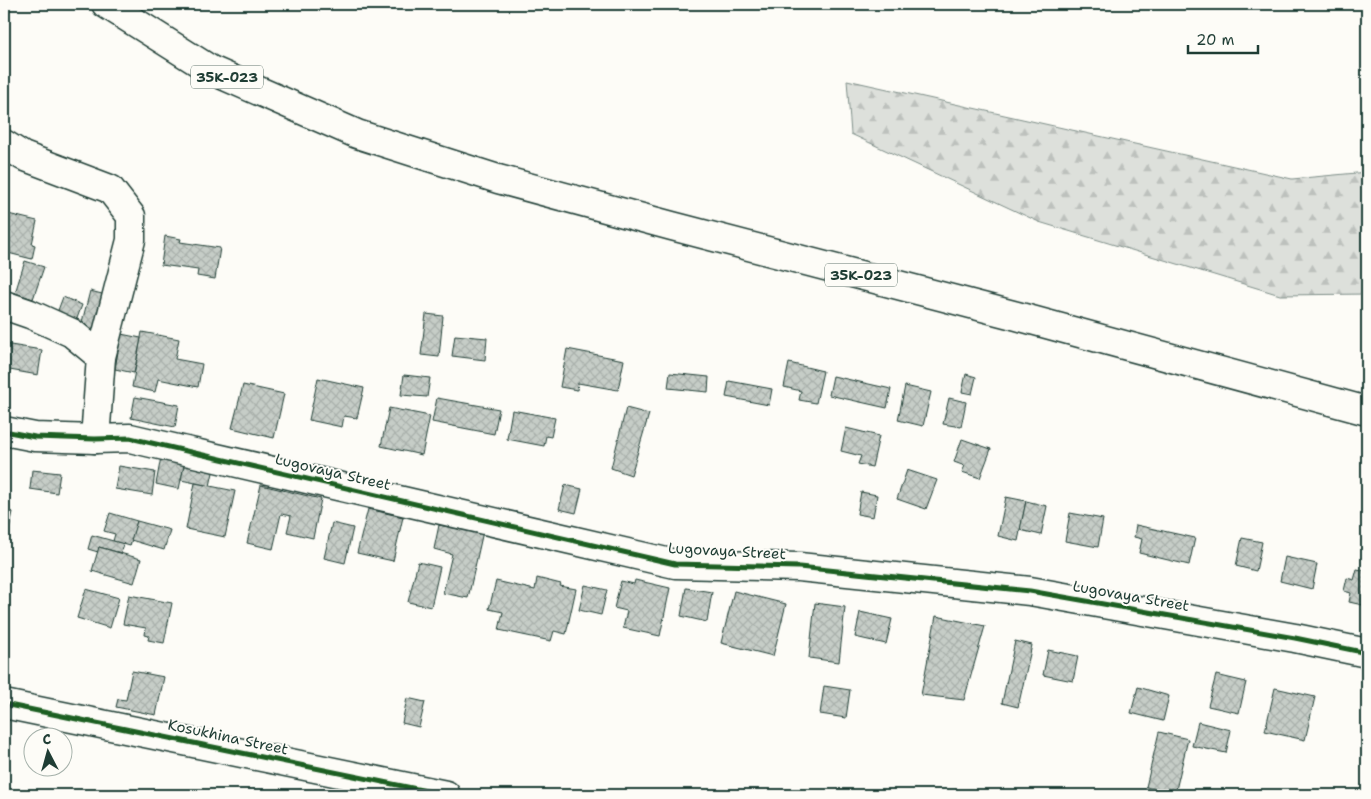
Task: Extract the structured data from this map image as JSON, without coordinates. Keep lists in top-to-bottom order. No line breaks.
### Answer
{"streets":{"street":["35К-023","Lugovaya Street","Kosukhina Street"]},"scale_bar":"20 m","north":"top"}
